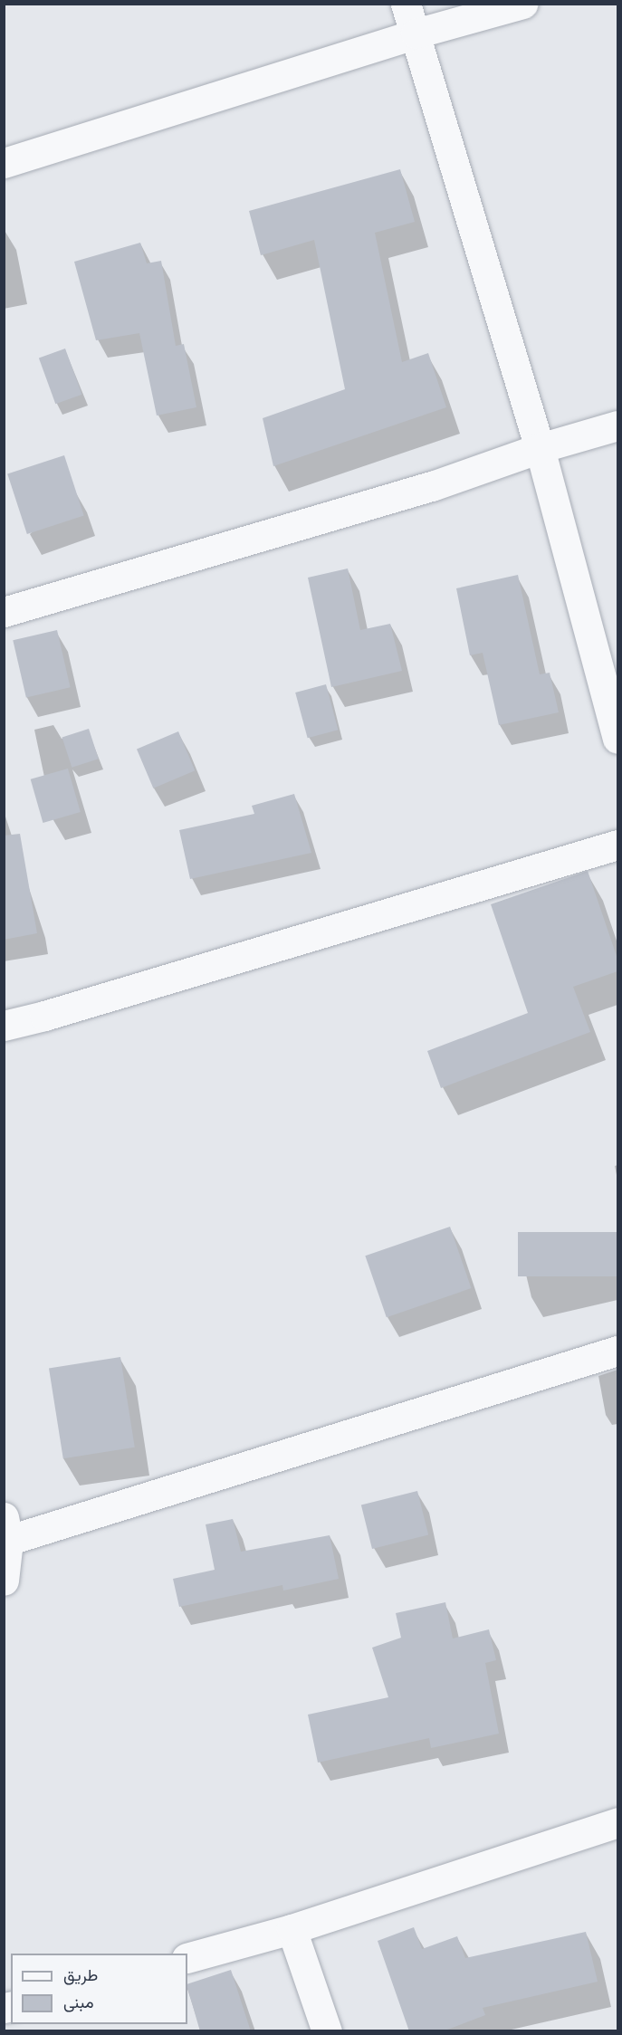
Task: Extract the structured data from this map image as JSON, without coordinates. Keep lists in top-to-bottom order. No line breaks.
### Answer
{"legend":["طريق","مبنى"]}
